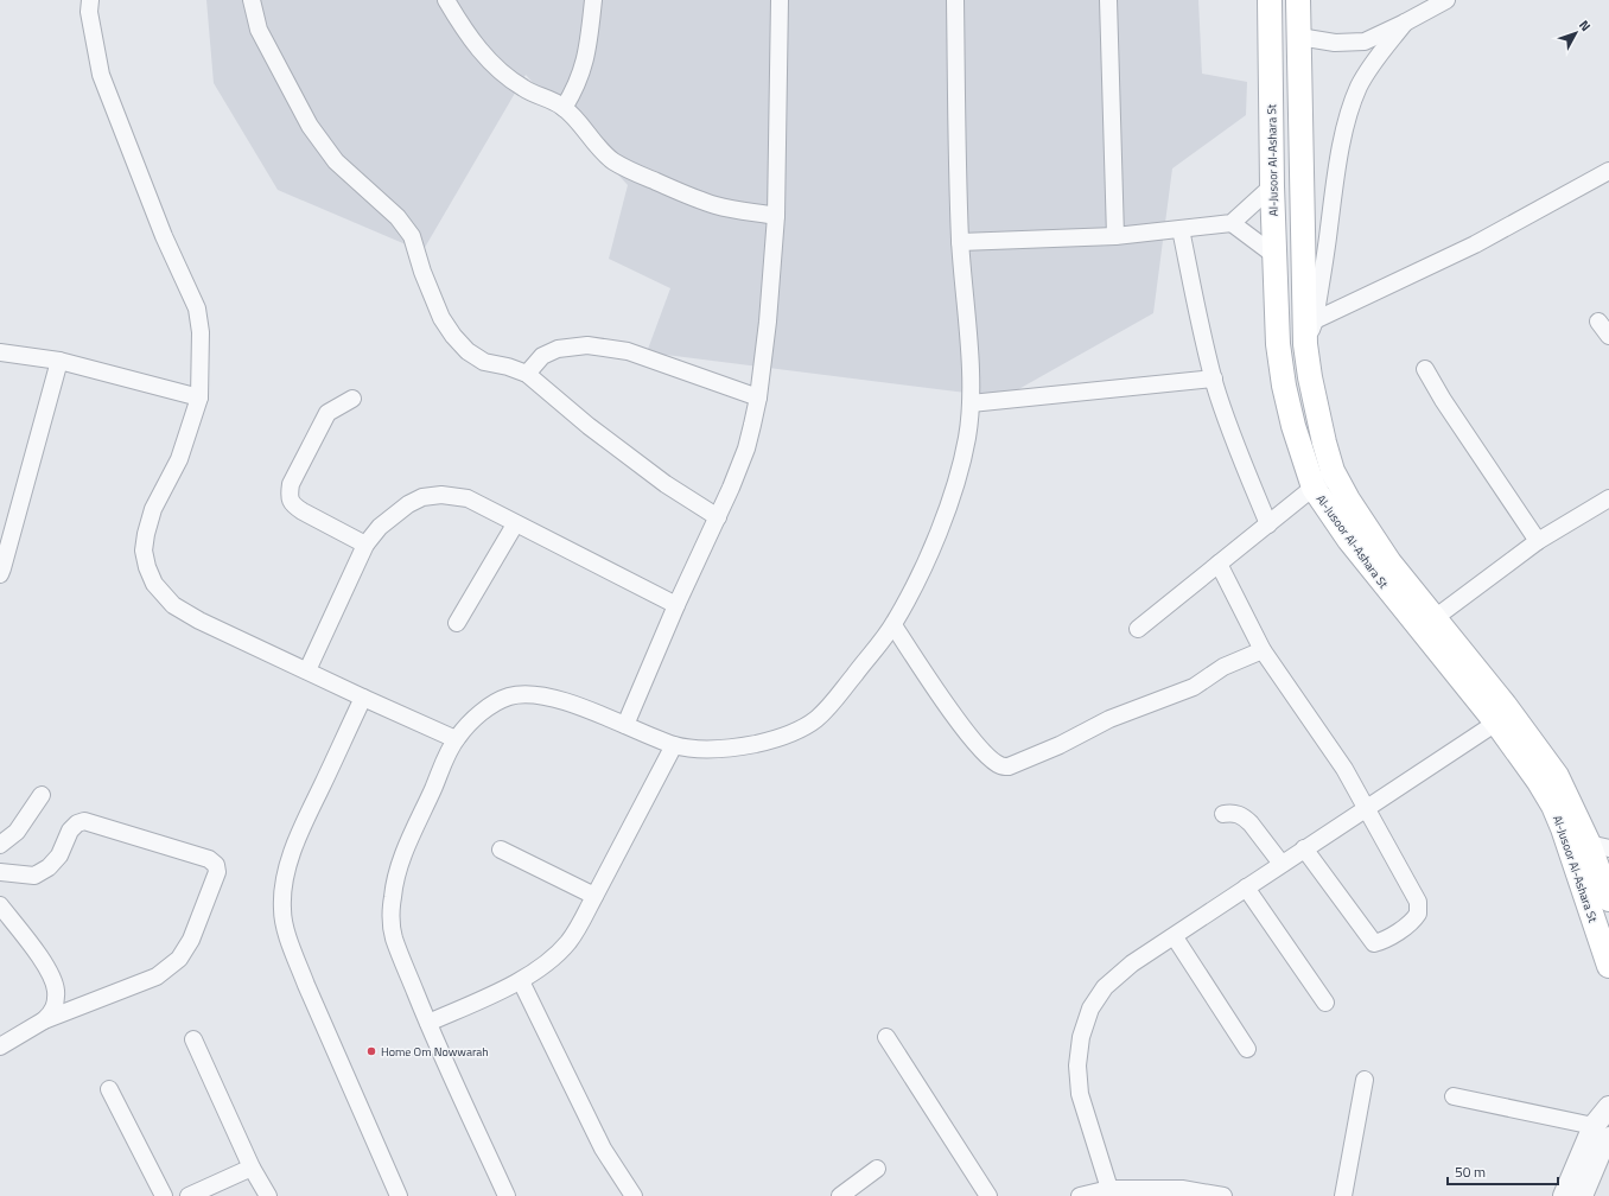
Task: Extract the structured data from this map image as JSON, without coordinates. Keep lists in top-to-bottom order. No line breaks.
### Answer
{"streets":{"main road":["Al-Jusoor Al-Ashara St"]},"places":["Home Om Nowwarah"],"scale_bar":"50 m","north":"top right"}
